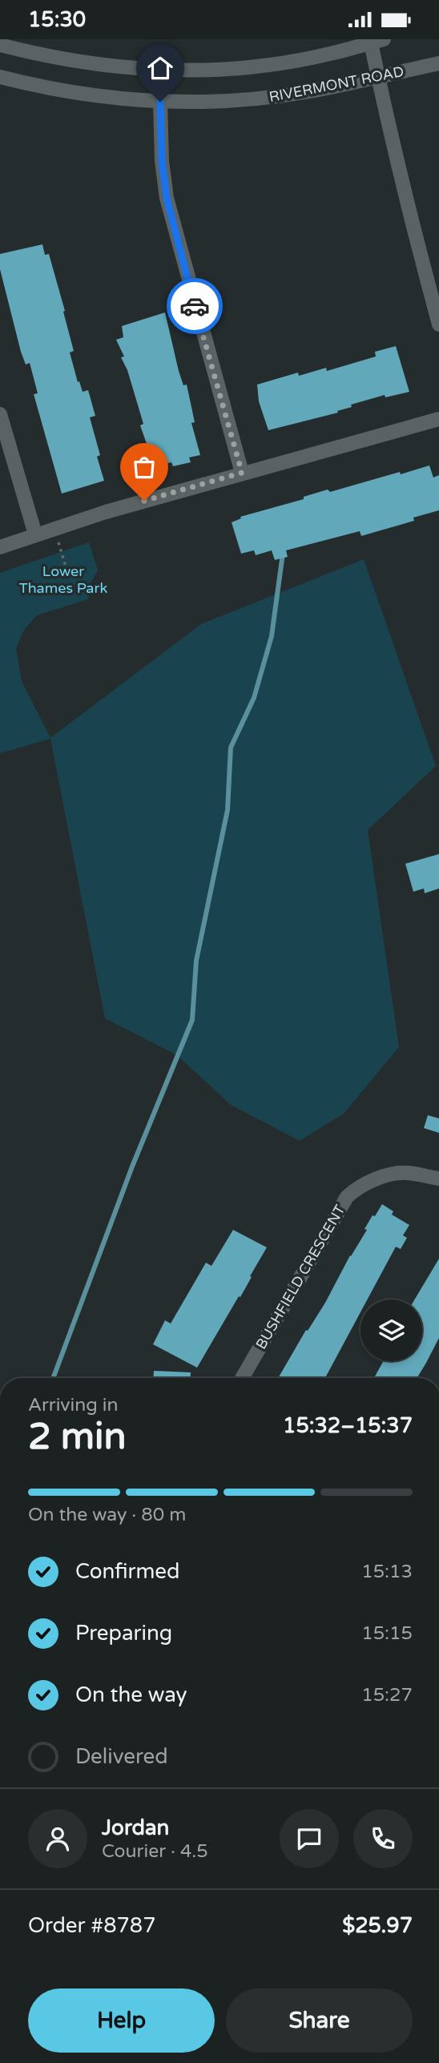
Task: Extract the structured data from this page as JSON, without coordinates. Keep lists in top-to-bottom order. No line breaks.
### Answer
{"streets":{"street":["RIVERMONT ROAD","BUSHFIELD CRESCENT"]},"parks":["Lower Thames Park"],"page":{"status":"15:30","heading":["2 min","Arriving in","15:32–15:37"],"panel":["Jordan","Courier · 4.5","Order #8787","$25.97"],"bar":"On the way · 80 m","list":[["Confirmed","15:13"],["Preparing","15:15"],["On the way","15:27"],"Delivered"],"buttons":["Help","Share"]}}
